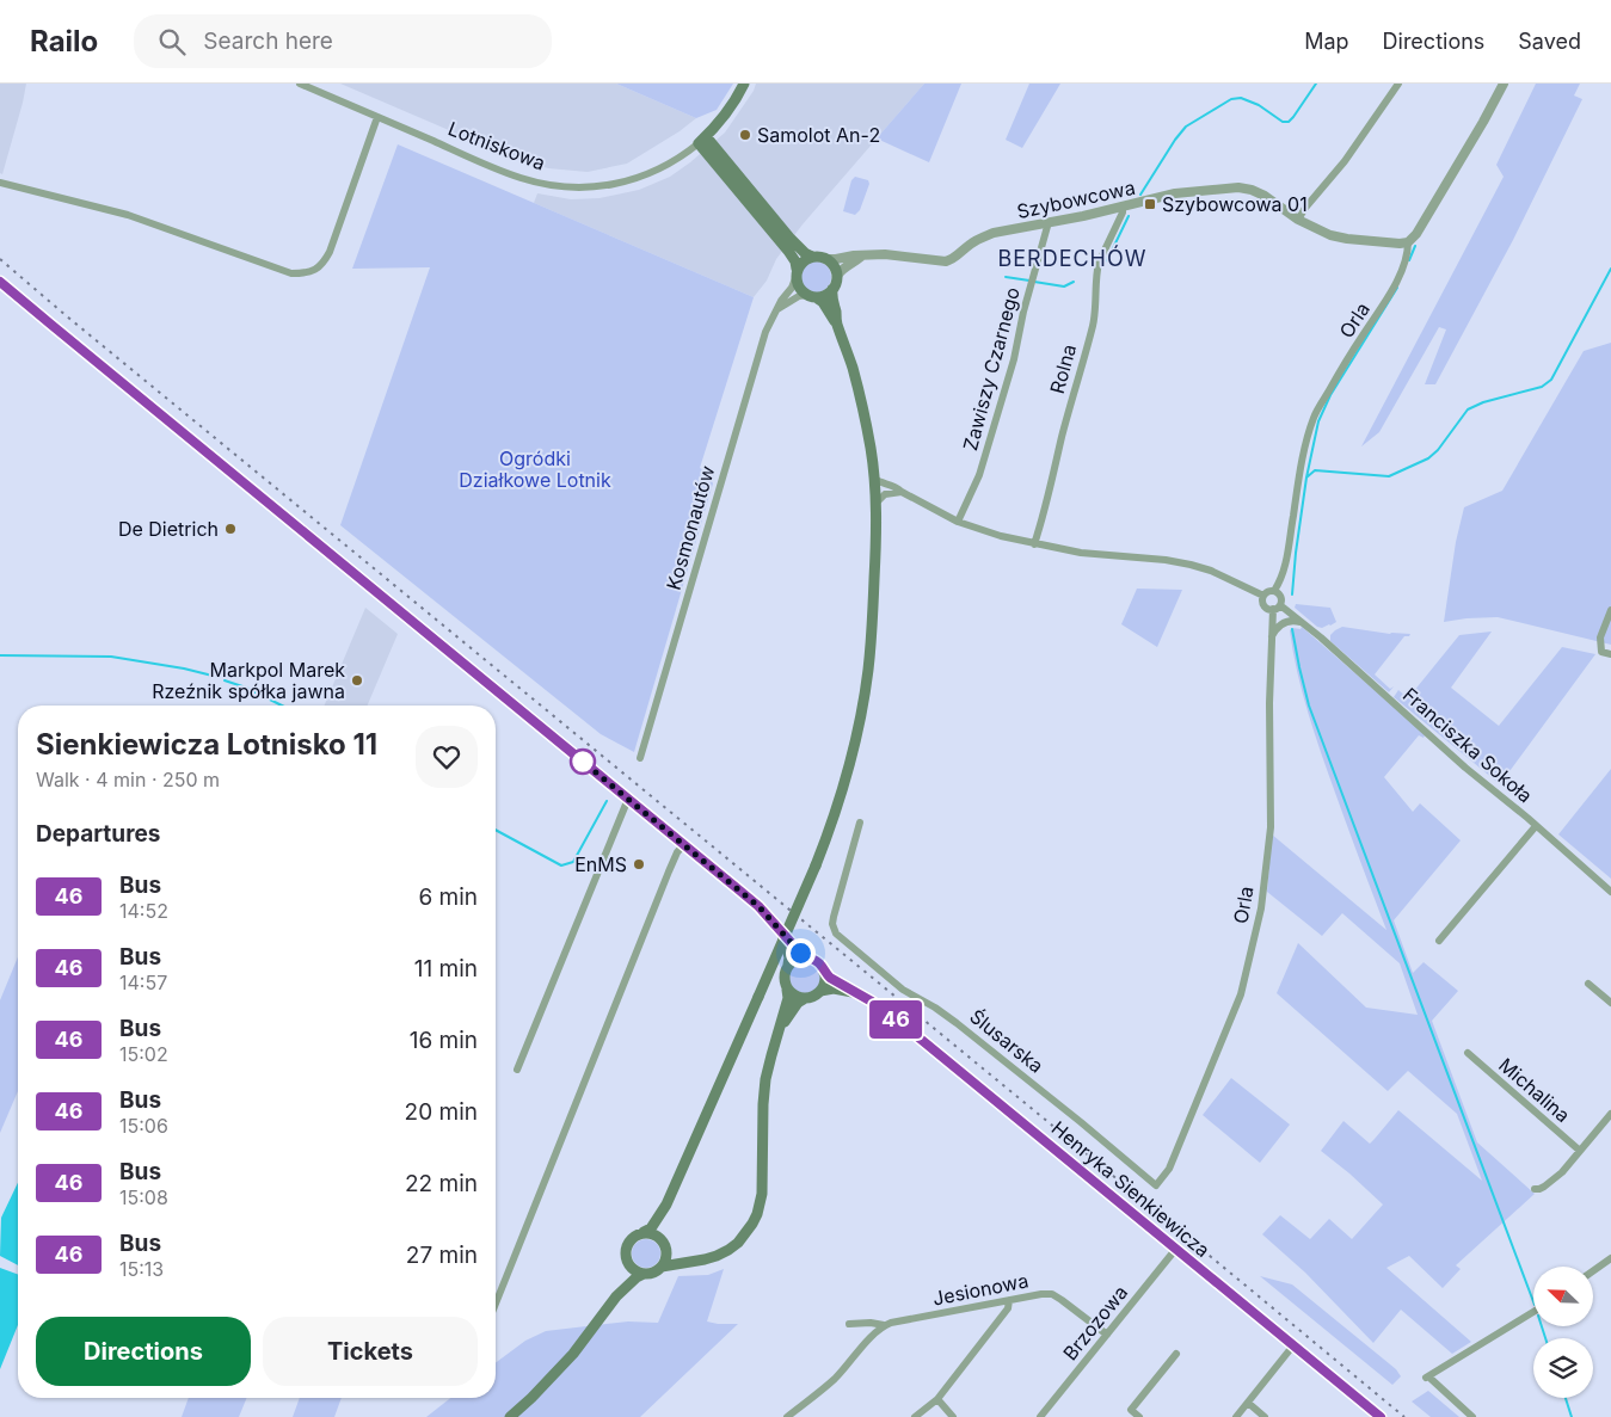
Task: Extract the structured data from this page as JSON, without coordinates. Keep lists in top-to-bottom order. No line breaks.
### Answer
{"streets":{"main road":["Henryka Sienkiewicza"],"street":["Lotniskowa","Szybowcowa","Orla","Zawiszy Czarnego","Rolna","Kosmonautów","Franciszka Sokoła","Ślusarska","Michalina","Jesionowa","Brzozowa"]},"crossings":[["Szybowcowa","Orla"],["Szybowcowa","Zawiszy Czarnego"],["Szybowcowa","Rolna"],["Szybowcowa","Kosmonautów"],["Orla","Franciszka Sokoła"],["Orla","Ślusarska"],["Henryka Sienkiewicza","Brzozowa"],["Jesionowa","Brzozowa"]],"districts":["BERDECHÓW"],"parks":["Ogródki Działkowe Lotnik"],"places":{"other":["Samolot An-2","De Dietrich","Markpol Marek Rzeźnik spółka jawna","EnMS"],"transit":["Szybowcowa 01"]},"lines":["bus line 46"],"north":"top left","page":{"header":"Railo","search":"Search here","nav":["Map","Directions","Saved"],"on_map":"46","heading":[["Sienkiewicza Lotnisko 11","Walk · 4 min · 250 m"],"Departures"],"list":[{"mark":"46","name":"Bus","note":"14:52","value":"6 min"},{"mark":"46","name":"Bus","note":"14:57","value":"11 min"},{"mark":"46","name":"Bus","note":"15:02","value":"16 min"},{"mark":"46","name":"Bus","note":"15:06","value":"20 min"},{"mark":"46","name":"Bus","note":"15:08","value":"22 min"},{"mark":"46","name":"Bus","note":"15:13","value":"27 min"}],"buttons":["Directions","Tickets"]}}
